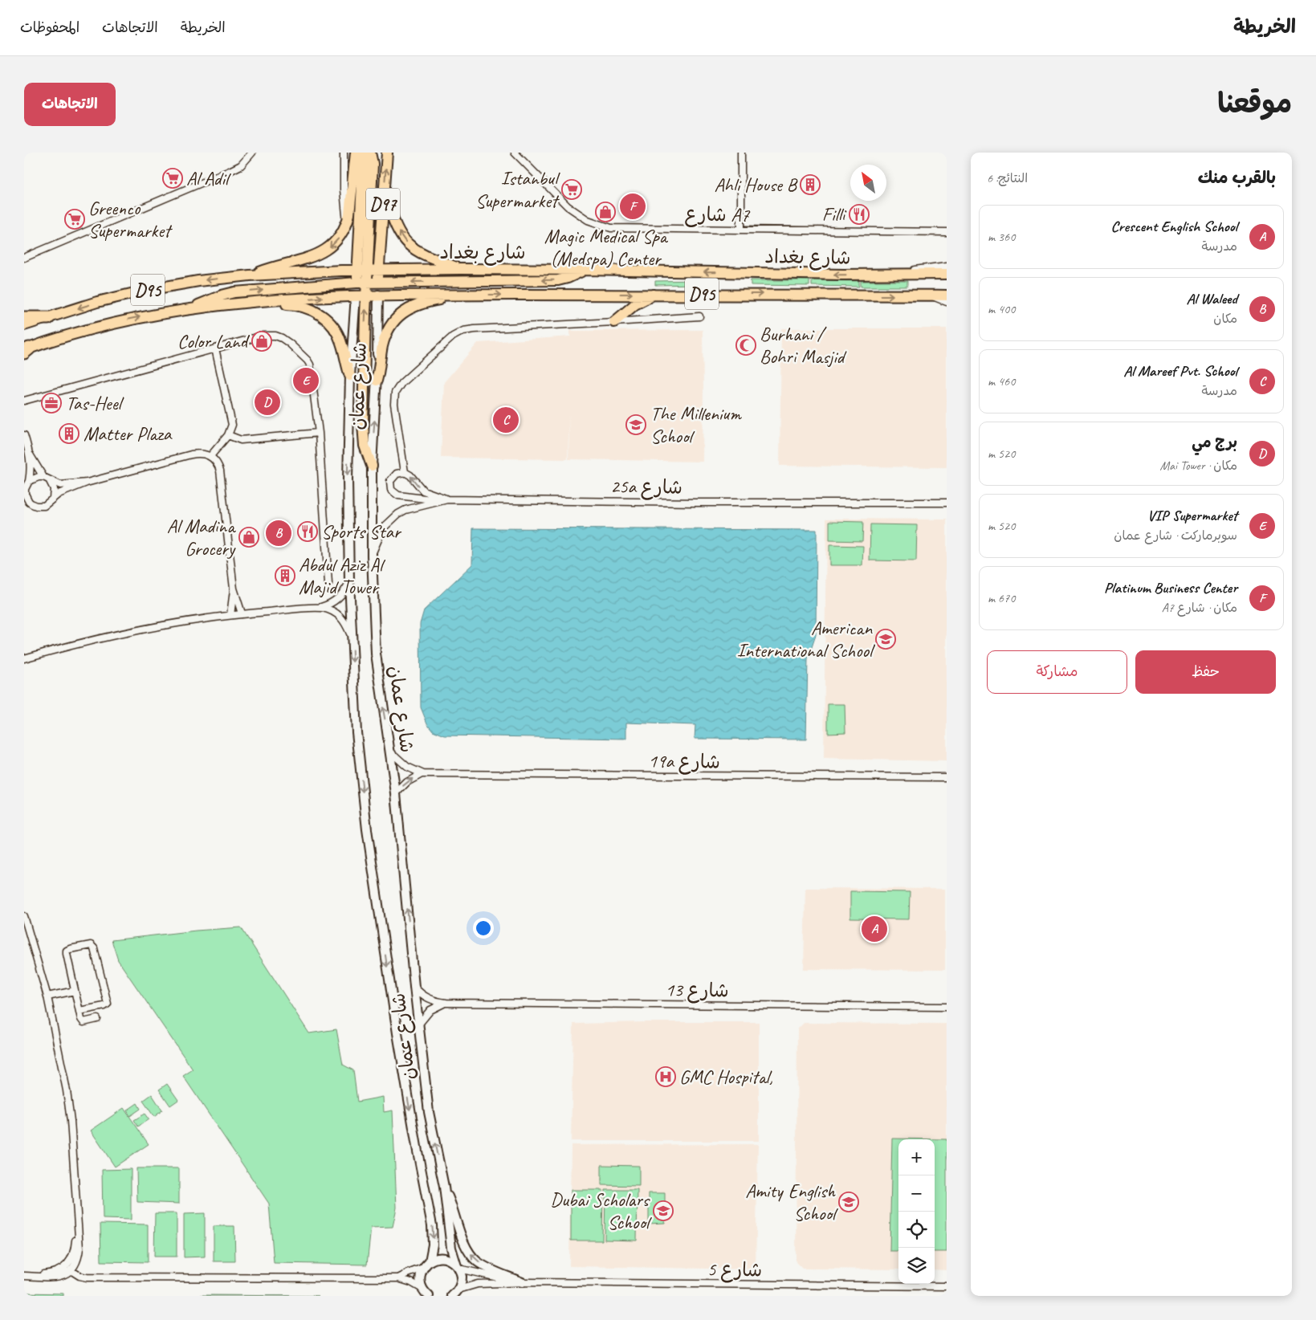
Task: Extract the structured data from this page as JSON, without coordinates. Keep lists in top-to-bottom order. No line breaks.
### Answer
{"streets":{"main road":["D97","شارع بغداد","D95","شارع عمان"],"street":["شارع A7","25a شارع","19a شارع","شارع 13","شارع 5"]},"crossings":[["شارع بغداد","شارع عمان"],["شارع عمان","25a شارع"],["شارع عمان","19a شارع"],["شارع عمان","شارع 13"],["شارع عمان","شارع 5"]],"places":{"supermarket":["Al Adil","Istanbul Supermarket","Greenco Supermarket"],"building":["Ahli House B","Matter Plaza","Abdul Aziz Al Majid Tower"],"shop":["Magic Medical Spa (Medspa) Center","Color Land","Al Madina Grocery"],"restaurant":["Filli","Sports Star"],"mosque":["Burhani / Bohri Masjid"],"office":["Tas-Heel"],"school or university":["The Millenium School","American International School","Amity English School","Dubai Scholars School"],"hospital":["GMC Hospital,"]},"north":"top left","page":{"header":"الخريطة","nav":["الخريطة","الاتجاهات","المحفوظات"],"title":"موقعنا","buttons":["الاتجاهات",["حفظ","مشاركة"]],"heading":["بالقرب منك","النتائج: 6"],"pins":["F","E","D","C","B","A"],"list":[{"mark":"A","name":"Crescent English School","note":"مدرسة","value":"360 m"},{"mark":"B","name":"Al Waleed","note":"مكان","value":"400 m"},{"mark":"C","name":"Al Mareef Pvt. School","note":"مدرسة","value":"460 m"},{"mark":"D","name":"برج مي","note":"مكان · Mai Tower","value":"520 m"},{"mark":"E","name":"VIP Supermarket","note":"سوبرماركت · شارع عمان","value":"520 m"},{"mark":"F","name":"Platinum Business Center","note":"مكان · شارع A7","value":"670 m"}],"map_buttons":["+","−"]}}
